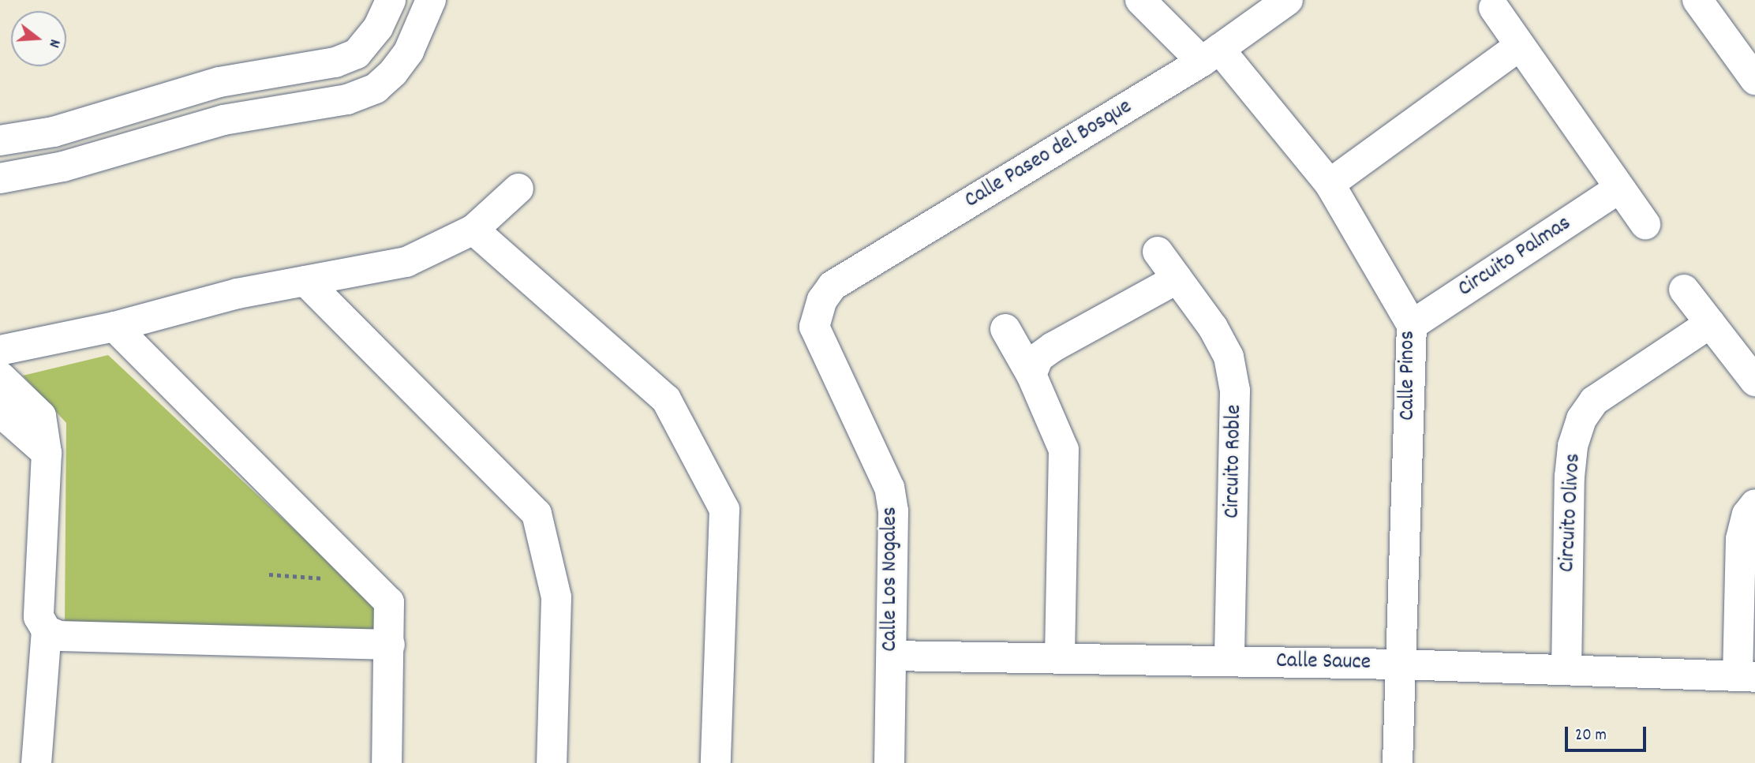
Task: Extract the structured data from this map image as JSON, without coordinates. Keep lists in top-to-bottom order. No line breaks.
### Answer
{"streets":{"street":["Calle Paseo del Bosque","Circuito Palmas","Calle Pinos","Circuito Roble","Circuito Olivos","Calle Los Nogales","Calle Sauce"]},"crossings":[["Calle Paseo del Bosque","Calle Pinos"],["Calle Paseo del Bosque","Calle Los Nogales"],["Circuito Palmas","Calle Pinos"],["Calle Pinos","Calle Sauce"],["Circuito Roble","Calle Sauce"],["Circuito Olivos","Calle Sauce"],["Calle Los Nogales","Calle Sauce"]],"scale_bar":"20 m","north":"right"}
